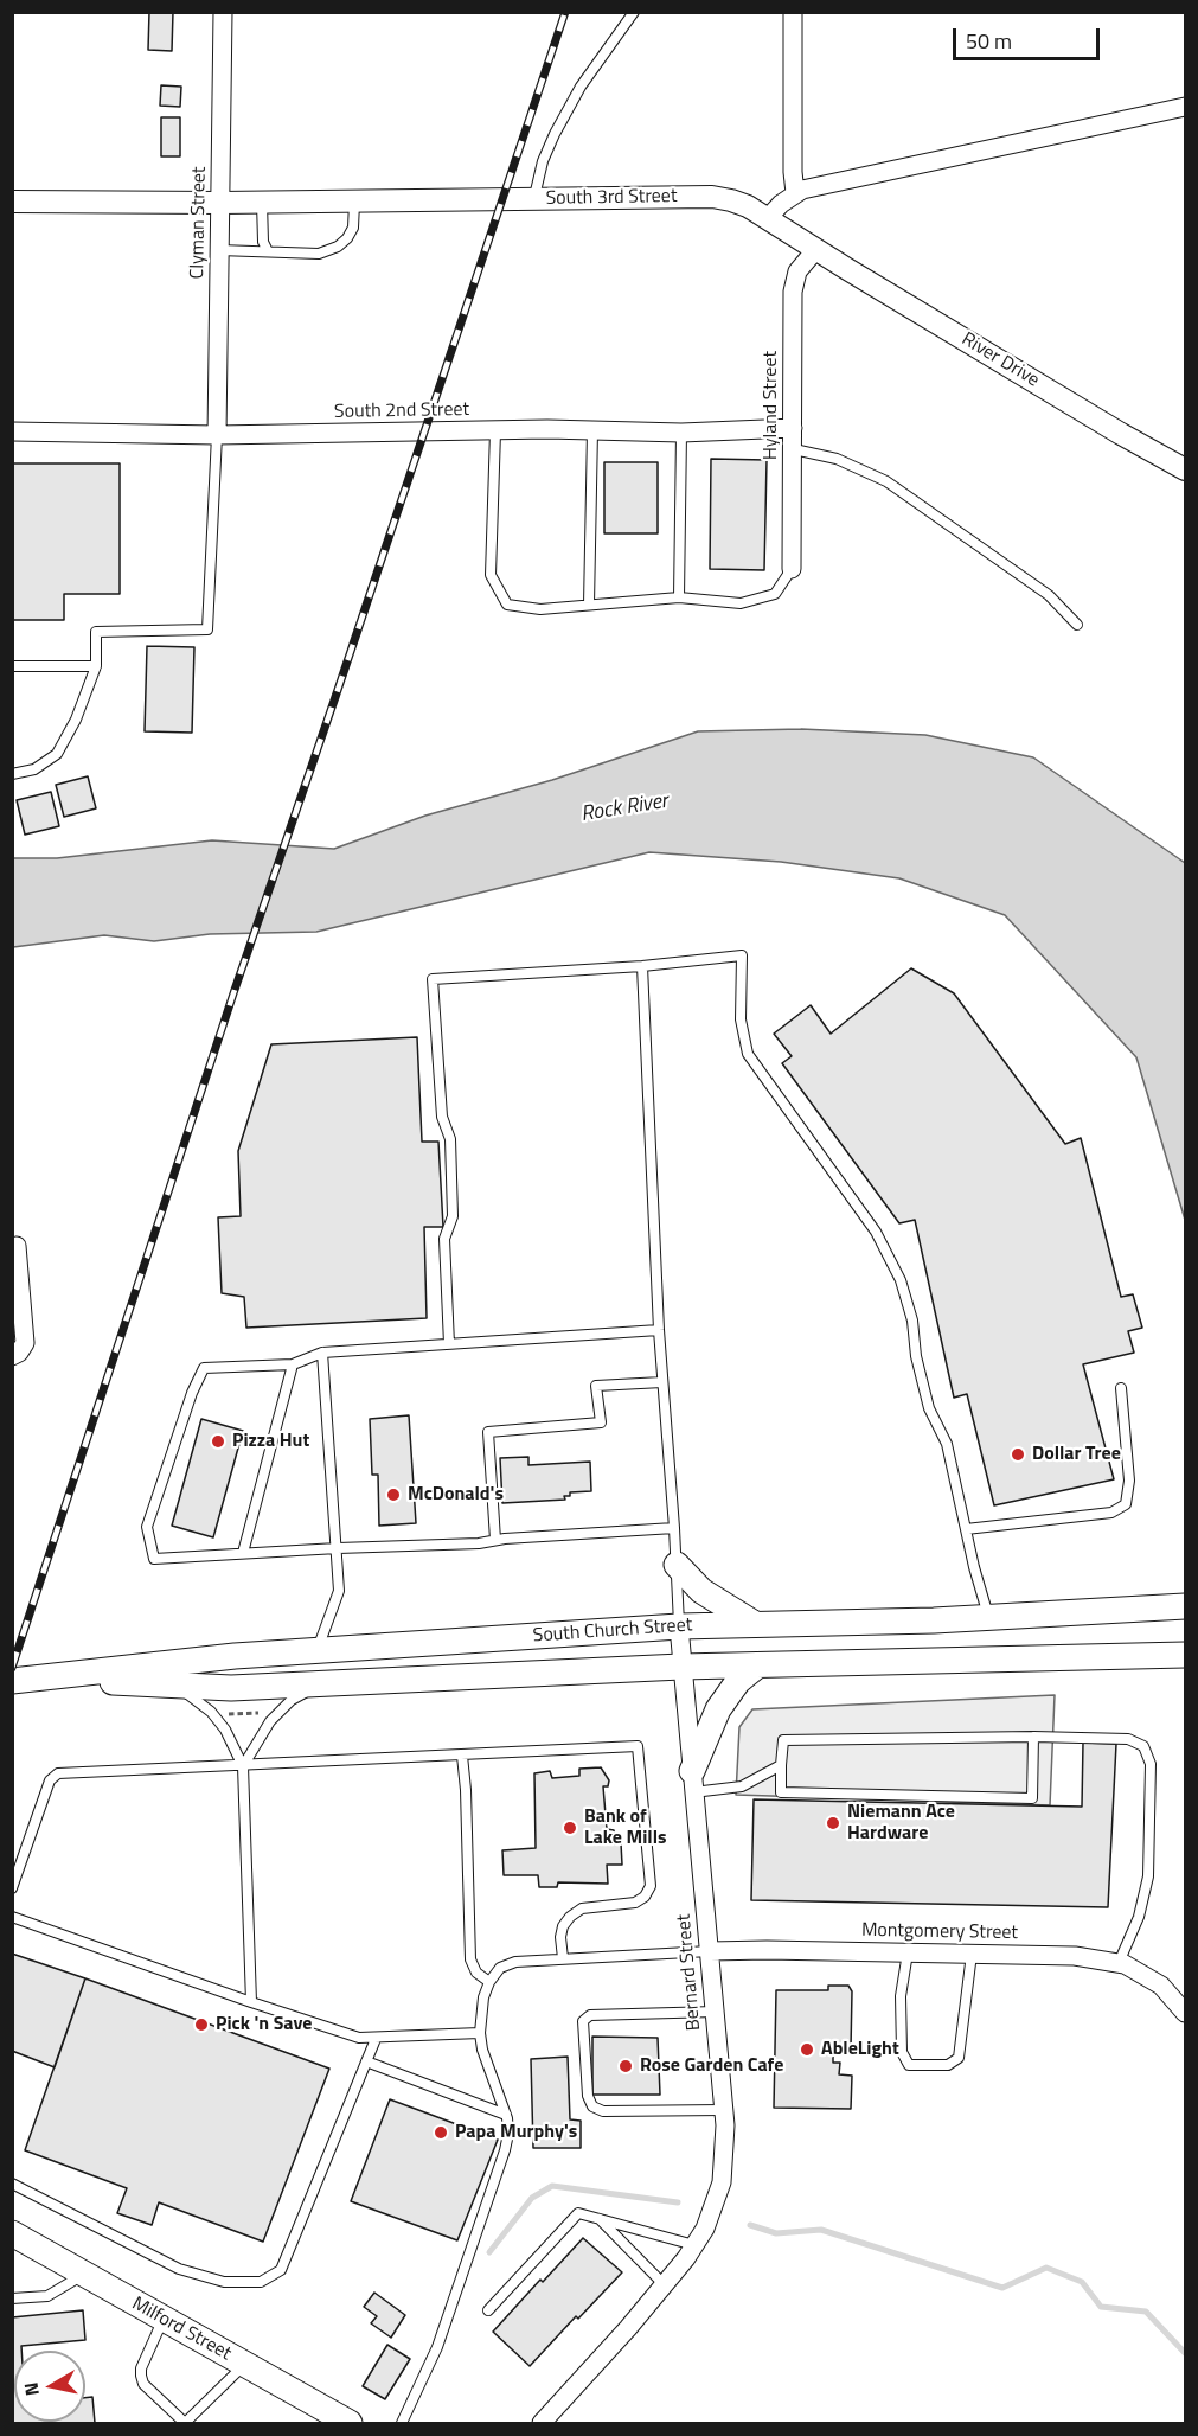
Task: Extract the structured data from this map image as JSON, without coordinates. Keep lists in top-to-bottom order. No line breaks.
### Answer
{"streets":{"main road":["South Church Street","Milford Street"],"street":["South 3rd Street","Clyman Street","River Drive","Hyland Street","South 2nd Street","Montgomery Street","Bernard Street"]},"crossings":[["South 3rd Street","Clyman Street"],["South 3rd Street","River Drive"],["South 3rd Street","Hyland Street"],["Clyman Street","South 2nd Street"],["River Drive","Hyland Street"],["Hyland Street","South 2nd Street"],["South Church Street","Bernard Street"],["Montgomery Street","Bernard Street"]],"water":["Rock River"],"places":["Pizza Hut","Dollar Tree","McDonald's","Niemann Ace Hardware","Bank of Lake Mills","Pick 'n Save","AbleLight","Rose Garden Cafe","Papa Murphy's"],"scale_bar":"50 m","north":"left"}
